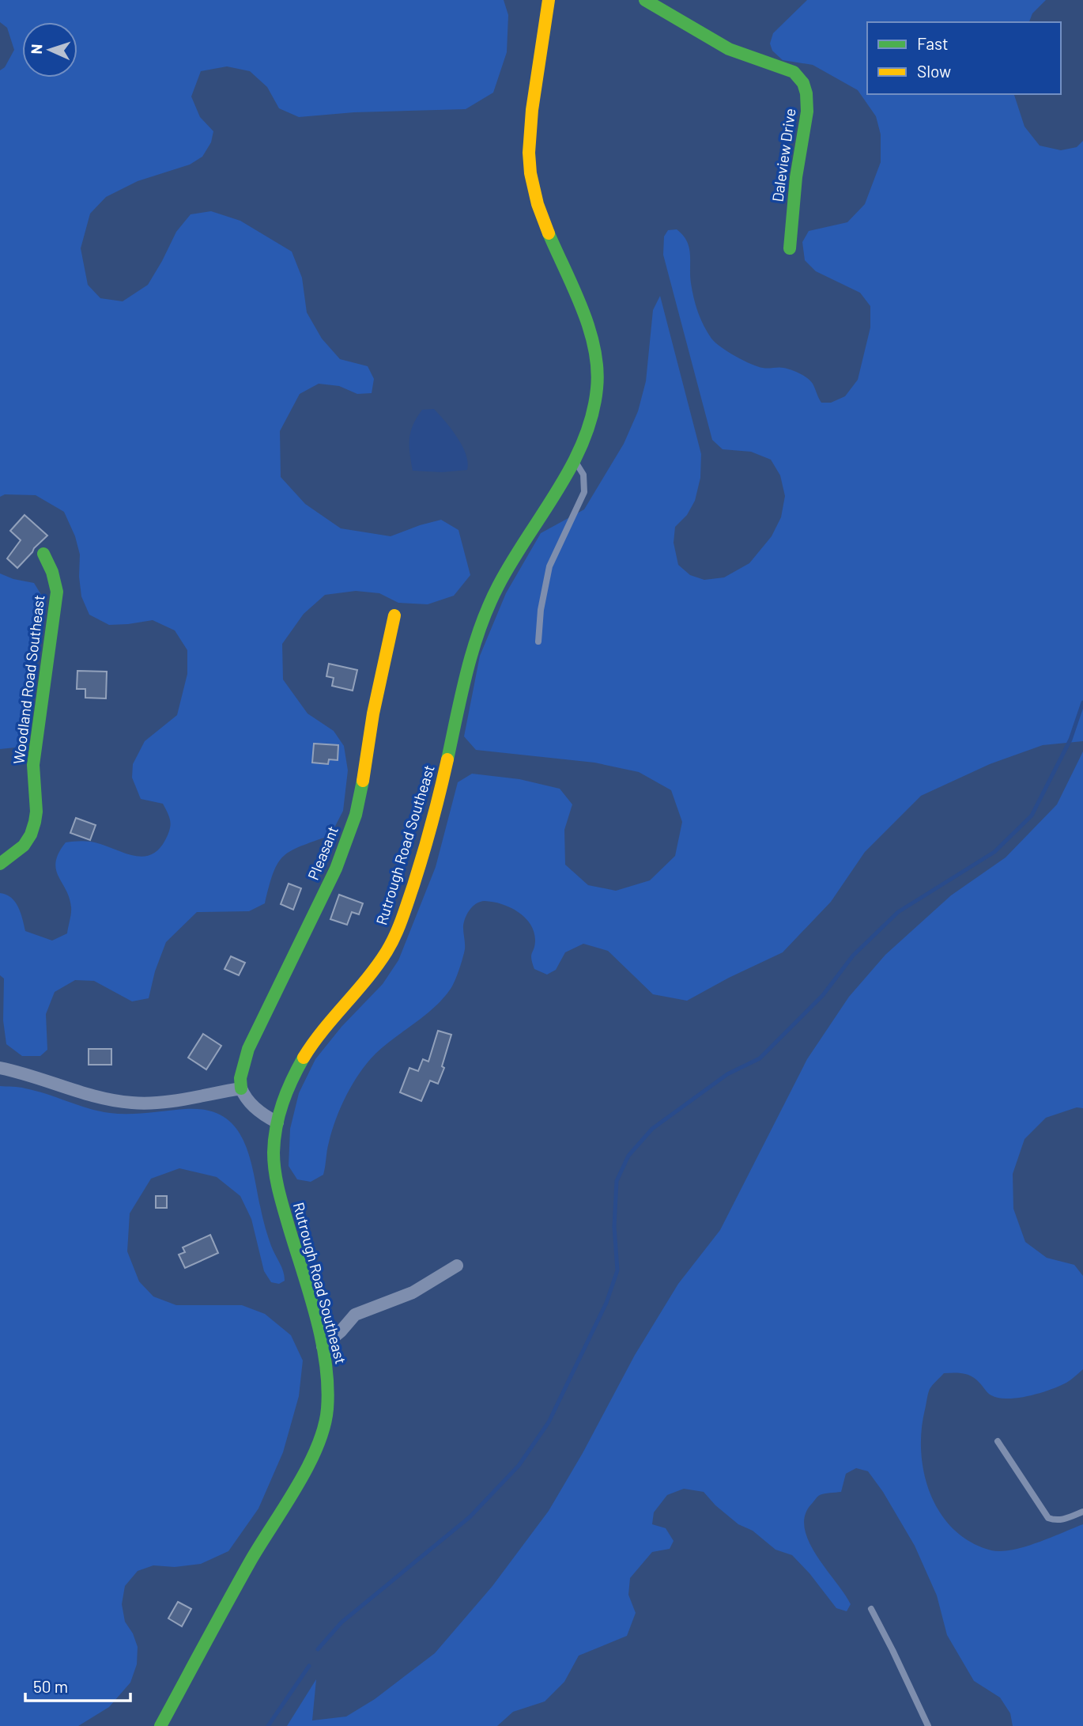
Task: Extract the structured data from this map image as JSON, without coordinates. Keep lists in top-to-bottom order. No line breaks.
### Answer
{"streets":{"street":["Daleview Drive","Woodland Road Southeast","Rutrough Road Southeast","Pleasant"]},"legend":["Fast","Slow"],"scale_bar":"50 m","north":"left"}
